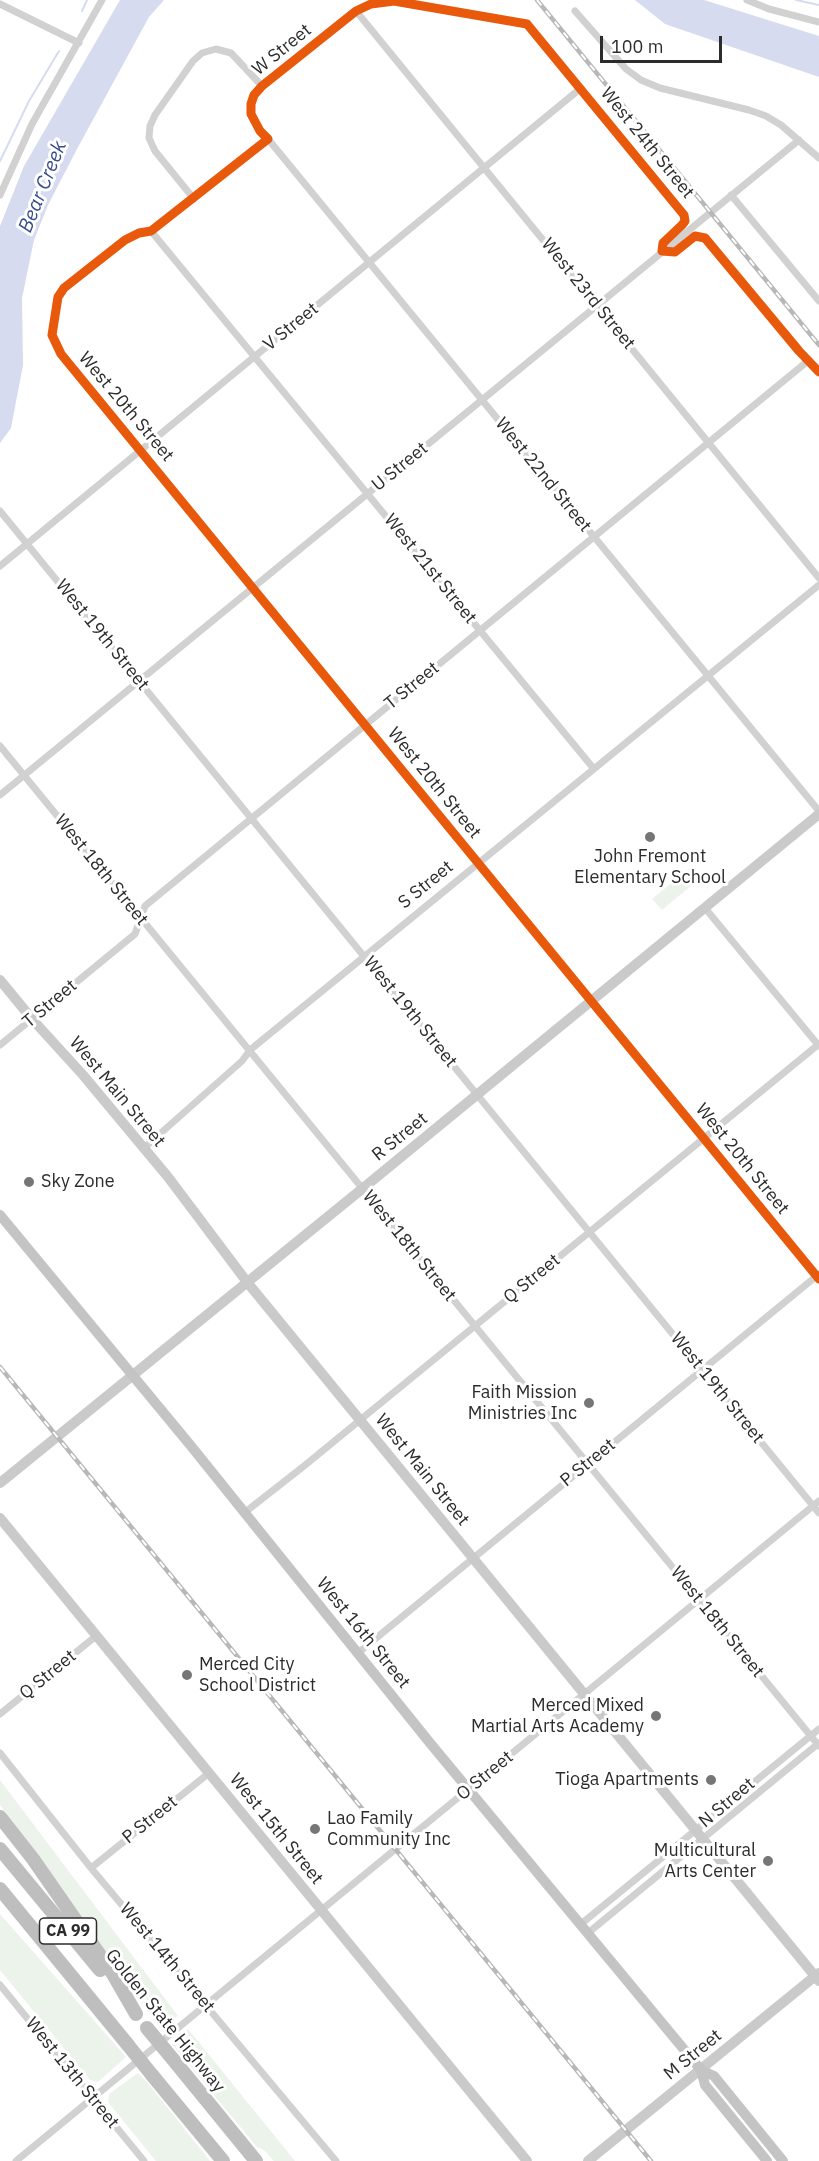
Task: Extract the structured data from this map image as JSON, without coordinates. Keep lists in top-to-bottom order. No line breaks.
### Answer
{"streets":{"highway":["CA 99","Golden State Highway"],"main road":["West 16th Street"],"street":["W Street","West 24th Street","West 23rd Street","V Street","West 20th Street","U Street","West 22nd Street","West 21st Street","West 19th Street","T Street","West 18th Street","S Street","West Main Street","R Street","Q Street","P Street","O Street","N Street","West 15th Street","West 14th Street","M Street","West 13th Street"]},"crossings":[["W Street","West 24th Street"],["W Street","West 23rd Street"],["W Street","West 22nd Street"],["West 24th Street","V Street"],["West 24th Street","U Street"],["West 23rd Street","V Street"],["West 23rd Street","U Street"],["West 23rd Street","T Street"],["V Street","West 20th Street"],["V Street","West 22nd Street"],["V Street","West 21st Street"],["V Street","West 19th Street"],["West 20th Street","U Street"],["West 20th Street","West 21st Street"],["West 20th Street","T Street"],["West 20th Street","S Street"],["West 20th Street","R Street"],["West 20th Street","Q Street"],["West 20th Street","P Street"],["U Street","West 22nd Street"],["U Street","West 21st Street"],["U Street","West 19th Street"],["U Street","West 18th Street"],["West 22nd Street","T Street"],["West 22nd Street","S Street"],["West 22nd Street","R Street"],["West 21st Street","T Street"],["West 21st Street","S Street"],["West 19th Street","T Street"],["West 19th Street","S Street"],["West 19th Street","R Street"],["West 19th Street","Q Street"],["West 19th Street","P Street"],["West 19th Street","O Street"],["T Street","West 18th Street"],["T Street","West Main Street"],["West 18th Street","S Street"],["West 18th Street","R Street"],["West 18th Street","Q Street"],["West 18th Street","P Street"],["West 18th Street","O Street"],["West 18th Street","N Street"],["S Street","West Main Street"],["West Main Street","R Street"],["West Main Street","Q Street"],["West Main Street","P Street"],["West Main Street","O Street"],["West Main Street","N Street"],["West Main Street","M Street"],["R Street","West 16th Street"],["Q Street","West 16th Street"],["Q Street","West 15th Street"],["P Street","West 16th Street"],["P Street","West 15th Street"],["P Street","West 14th Street"],["West 16th Street","O Street"],["West 16th Street","N Street"],["West 16th Street","M Street"],["O Street","West 15th Street"],["O Street","West 14th Street"],["O Street","West 13th Street"]],"water":["Bear Creek"],"places":["John Fremont Elementary School","Sky Zone","Faith Mission Ministries Inc","Merced City School District","Merced Mixed Martial Arts Academy","Tioga Apartments","Lao Family Community Inc","Multicultural Arts Center"],"scale_bar":"100 m"}
